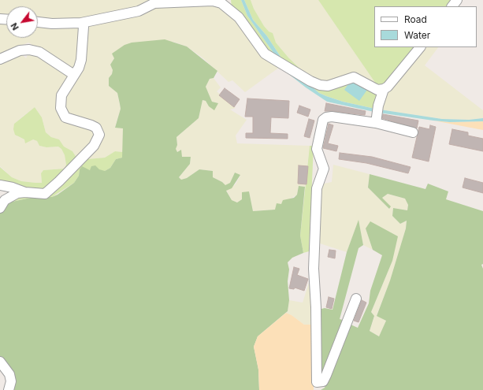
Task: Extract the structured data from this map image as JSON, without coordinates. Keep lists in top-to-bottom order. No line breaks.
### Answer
{"legend":["Road","Water"],"north":"bottom left"}
